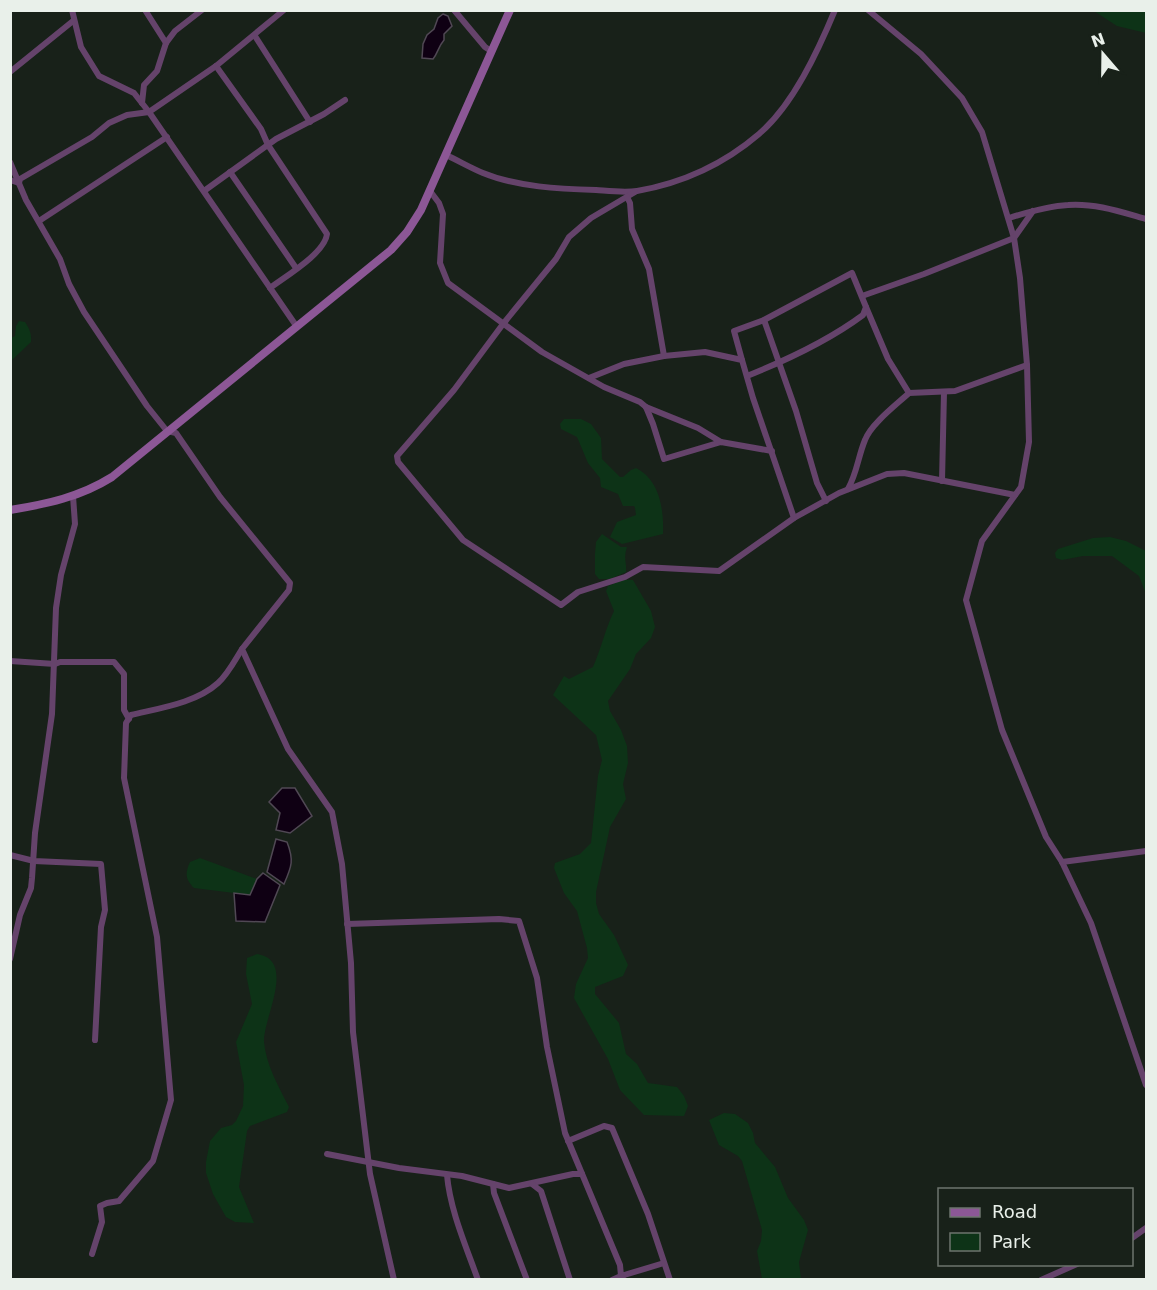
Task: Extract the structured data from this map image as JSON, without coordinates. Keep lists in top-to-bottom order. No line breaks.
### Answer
{"legend":["Road","Park"],"north":"top"}
